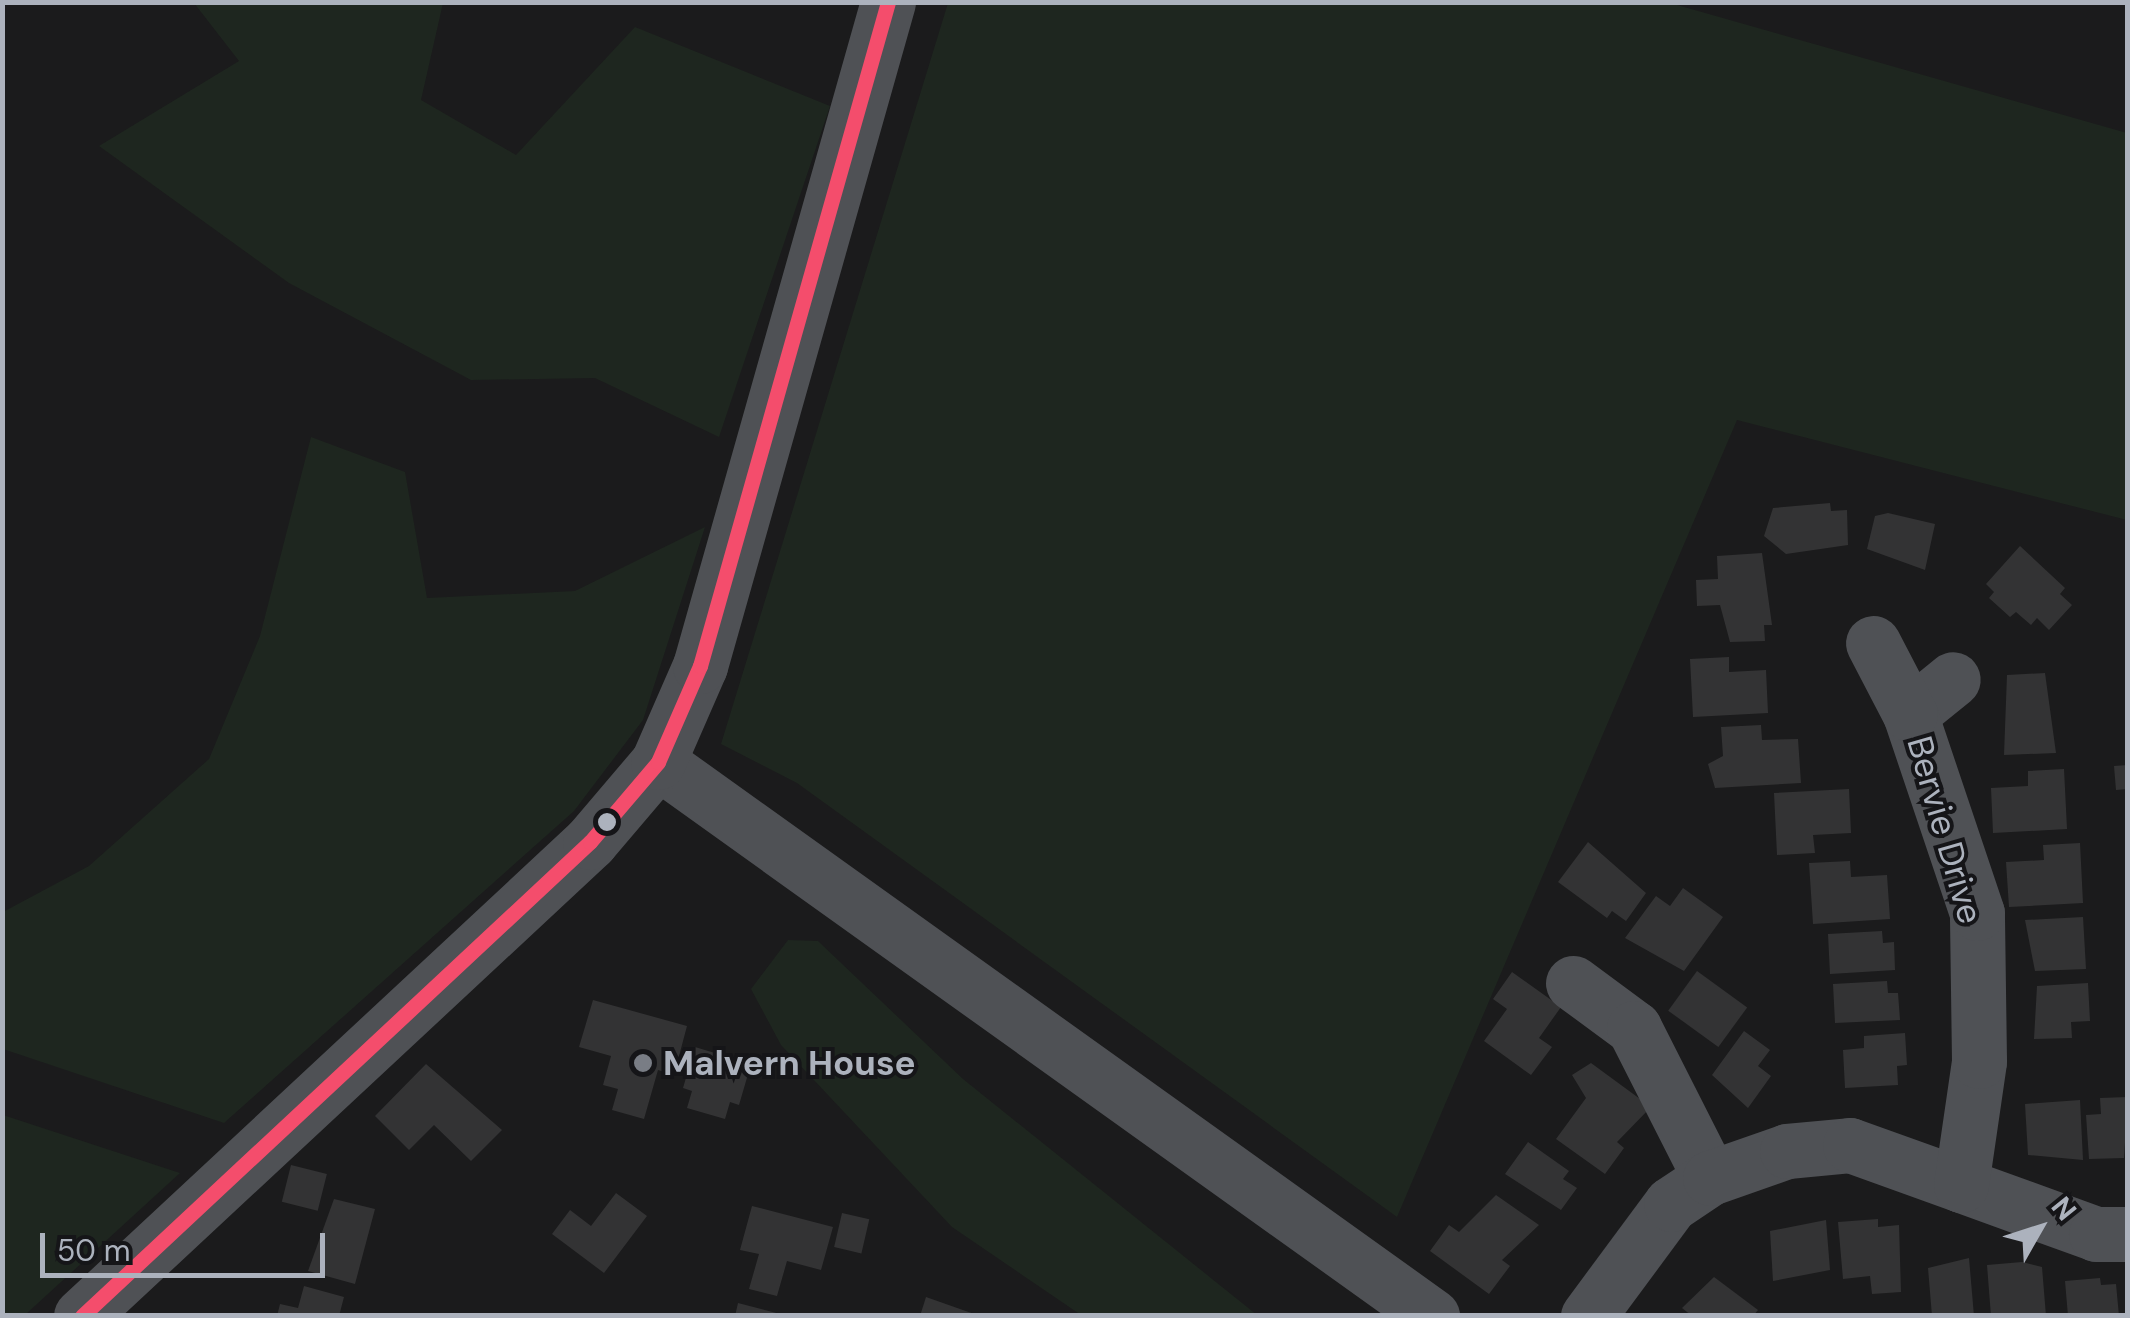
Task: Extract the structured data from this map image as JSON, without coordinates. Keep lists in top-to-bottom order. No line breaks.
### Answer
{"streets":{"street":["Bervie Drive"]},"places":["Malvern House"],"scale_bar":"50 m","north":"top right"}
